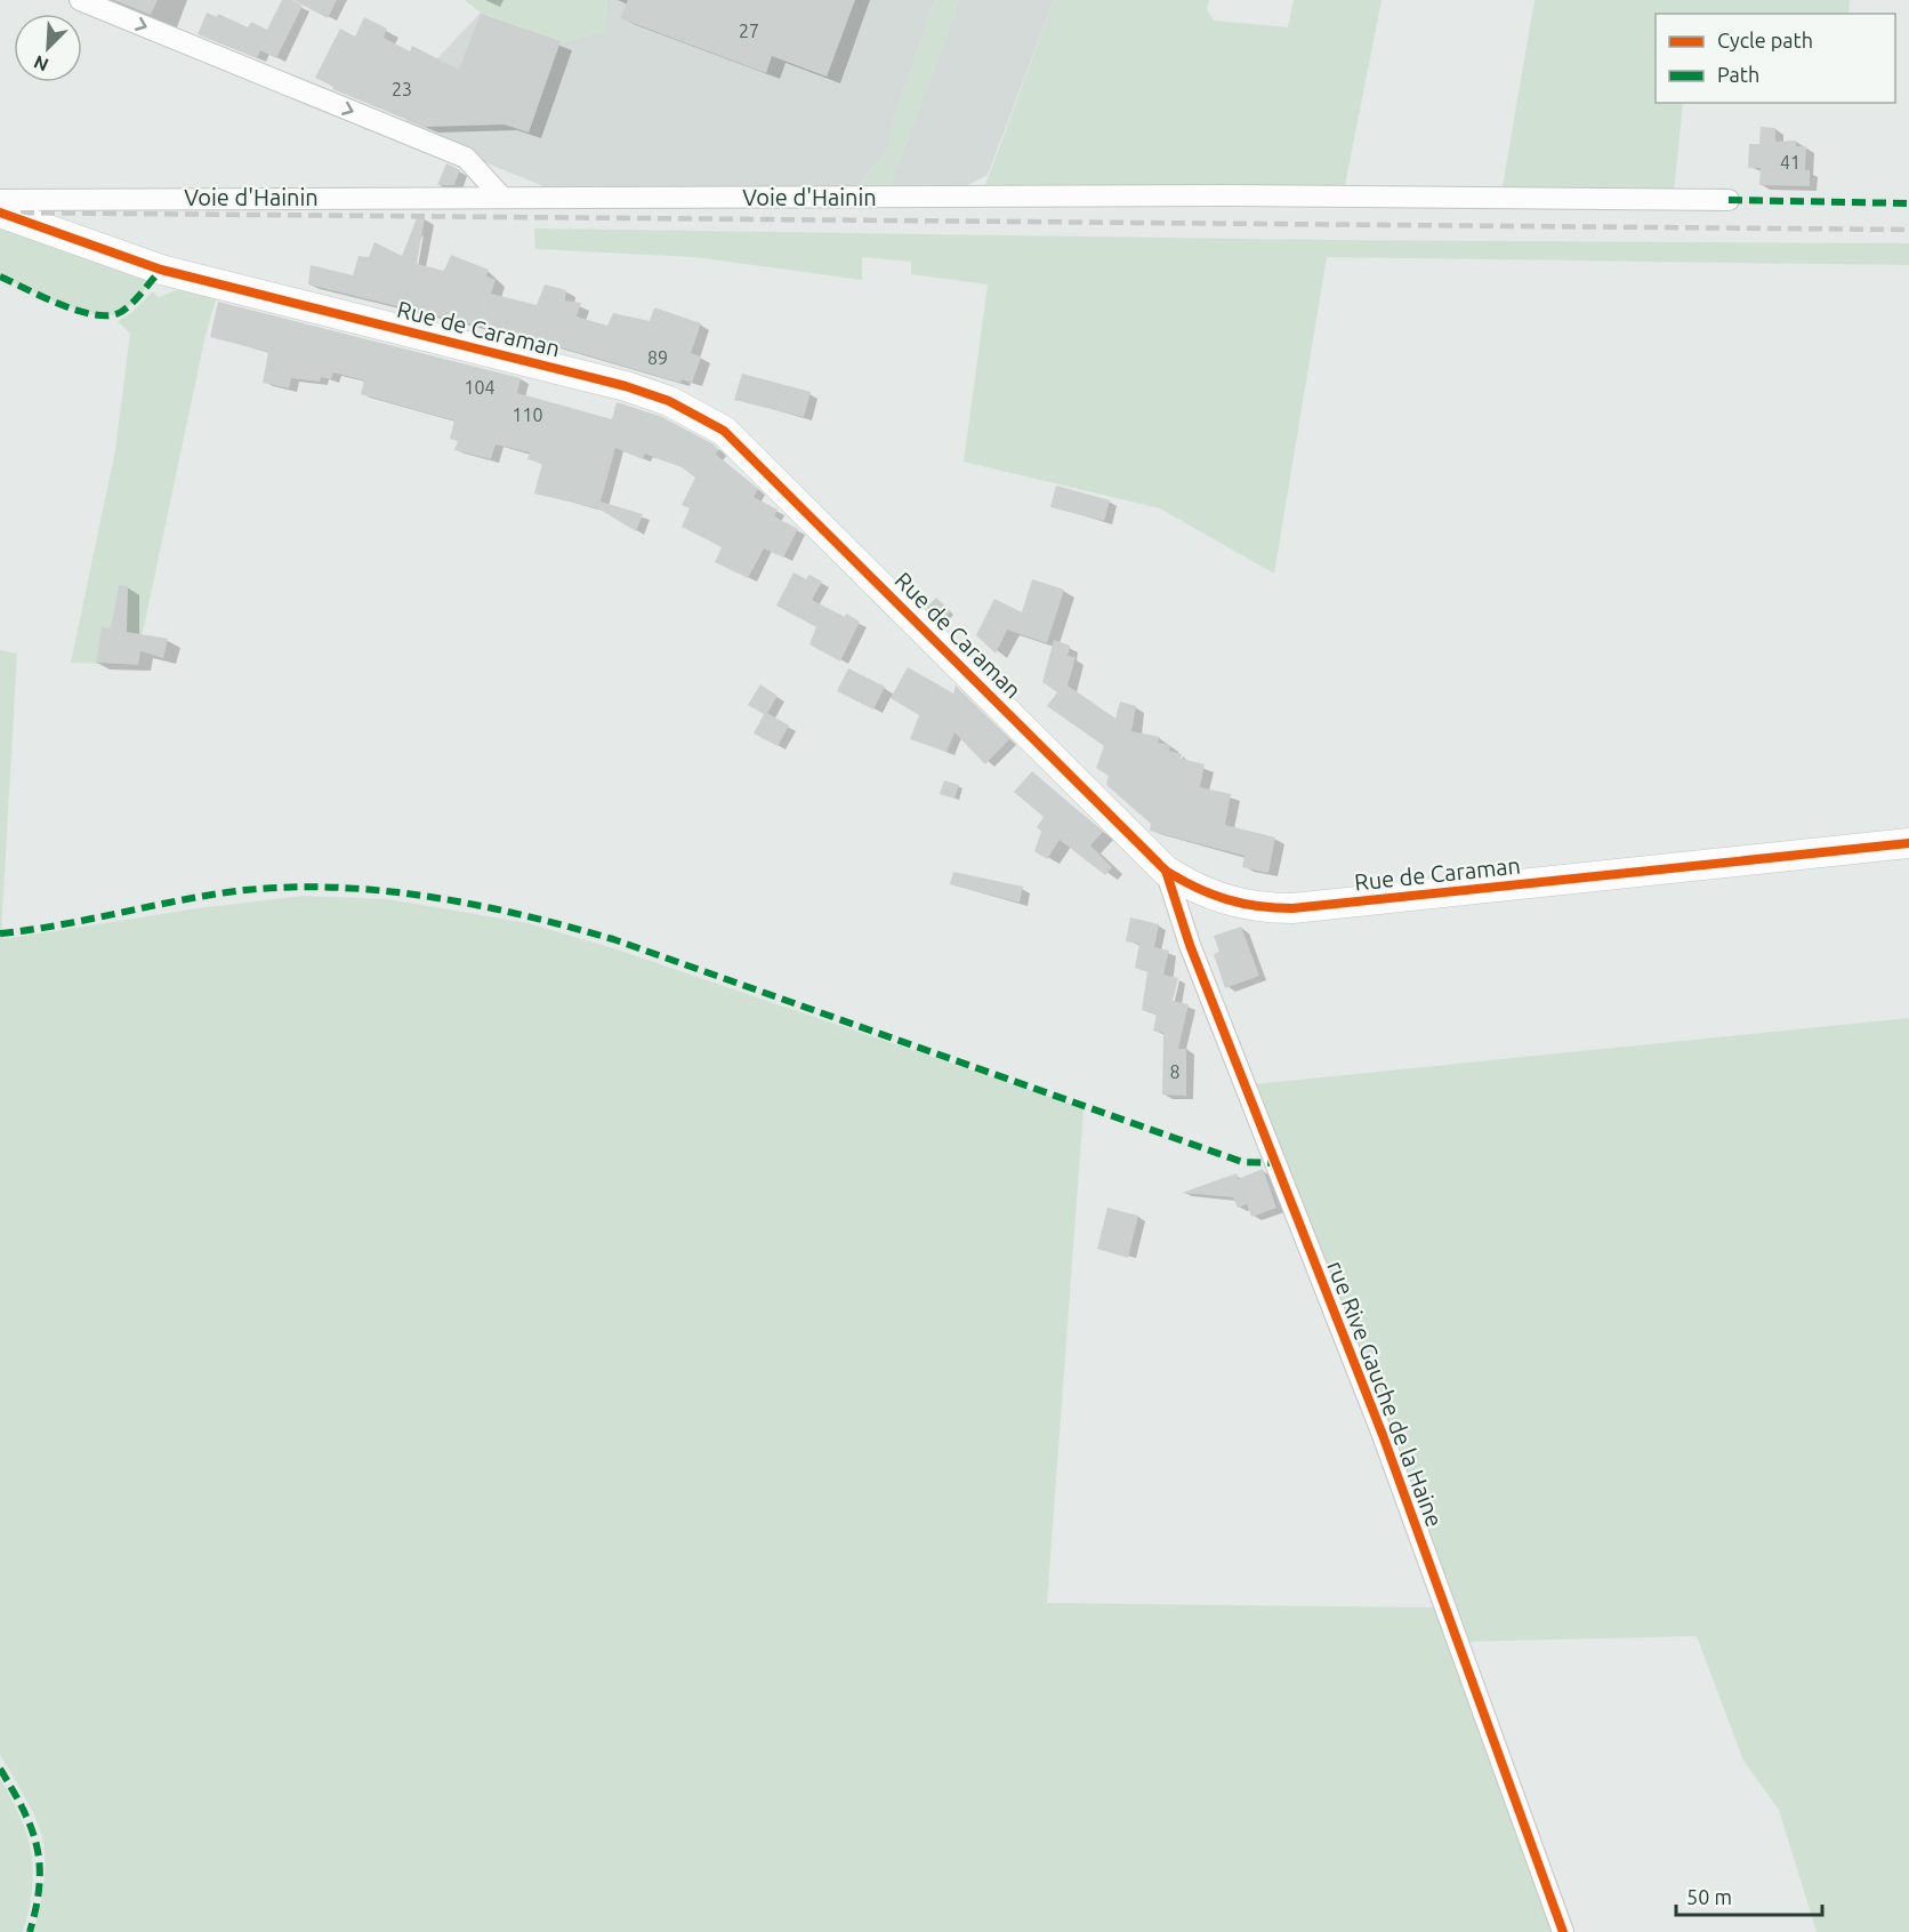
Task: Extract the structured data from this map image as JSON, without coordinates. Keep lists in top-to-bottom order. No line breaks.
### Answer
{"streets":{"street":["Voie d'Hainin","Rue de Caraman","rue Rive Gauche de la Haine"]},"crossings":[["Rue de Caraman","rue Rive Gauche de la Haine"]],"house_numbers":["27","23","41","89","104","110","8"],"legend":["Cycle path","Path"],"scale_bar":"50 m","north":"bottom left"}
